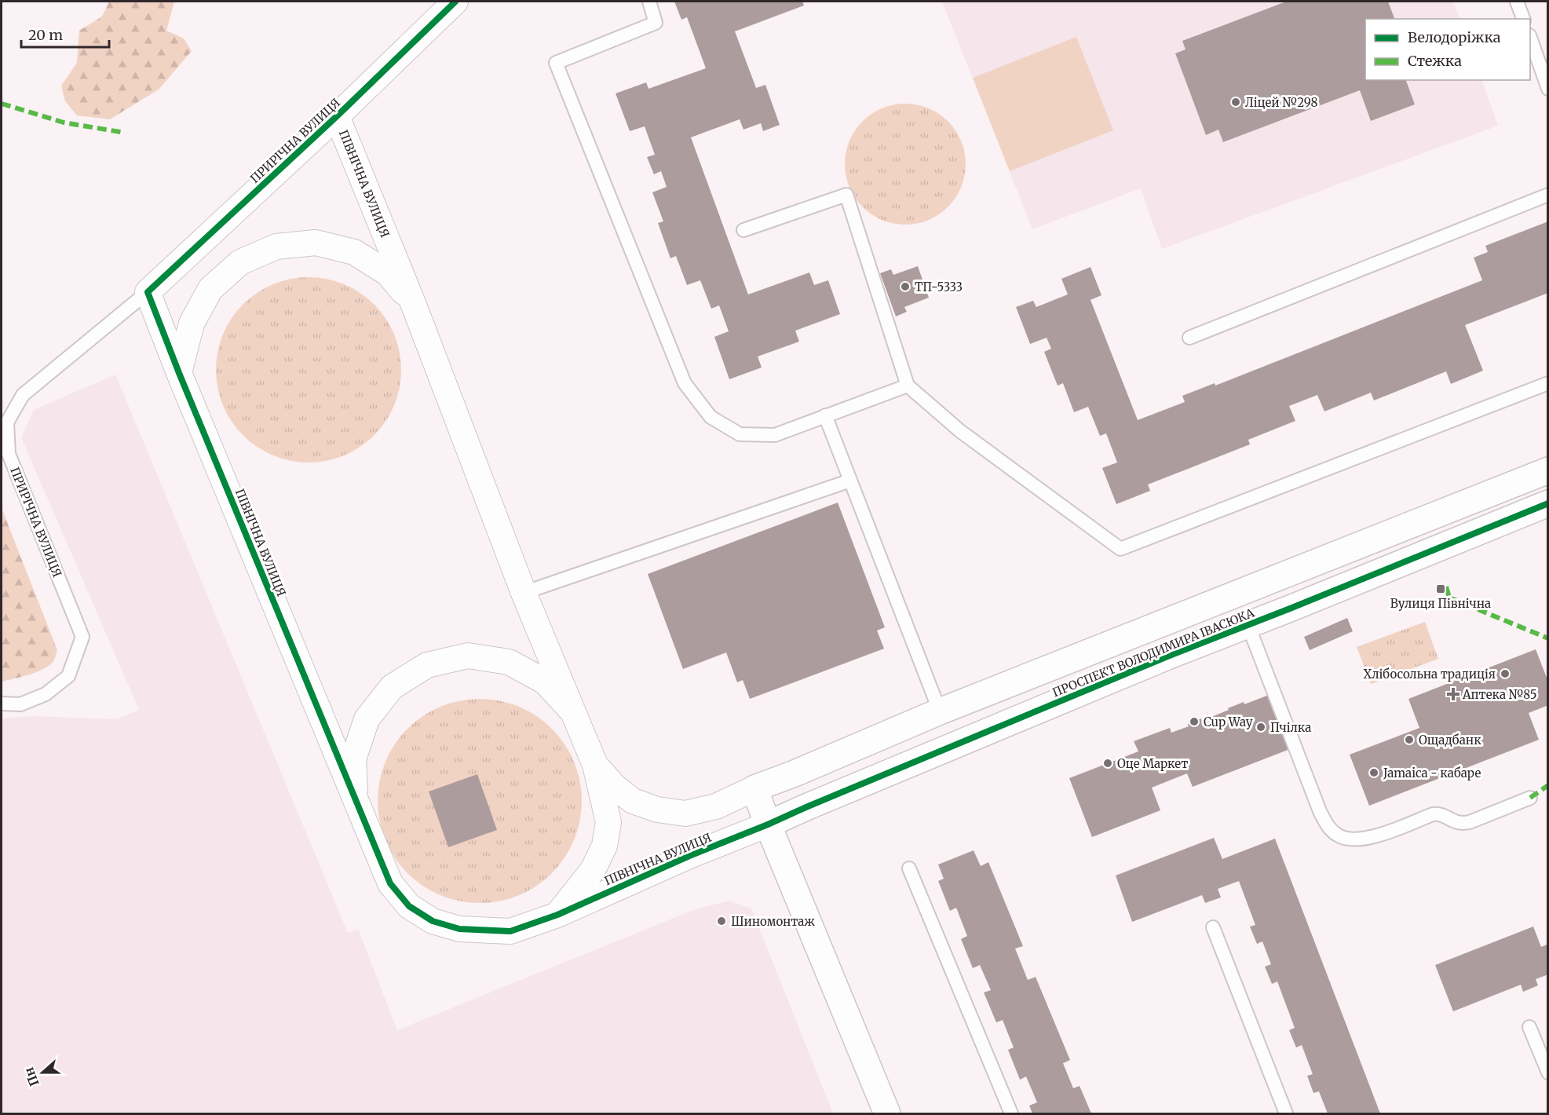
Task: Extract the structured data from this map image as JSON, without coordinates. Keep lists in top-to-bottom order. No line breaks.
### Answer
{"streets":{"street":["ПРИРІЧНА ВУЛИЦЯ","ПІВНІЧНА ВУЛИЦЯ","ПРОСПЕКТ ВОЛОДИМИРА ІВАСЮКА"]},"crossings":[["ПРИРІЧНА ВУЛИЦЯ","ПІВНІЧНА ВУЛИЦЯ"],["ПІВНІЧНА ВУЛИЦЯ","ПРОСПЕКТ ВОЛОДИМИРА ІВАСЮКА"]],"places":{"other":["Ліцей №298","ТП-5333","Хлібосольна традиція","Cup Way","Пчілка","Ощадбанк","Оце Маркет","Jamaica - кабаре","Шиномонтаж"],"transit":["Вулиця Північна"],"health":["Аптека №85"]},"legend":["Велодоріжка","Стежка"],"scale_bar":"20 m","north":"left"}
